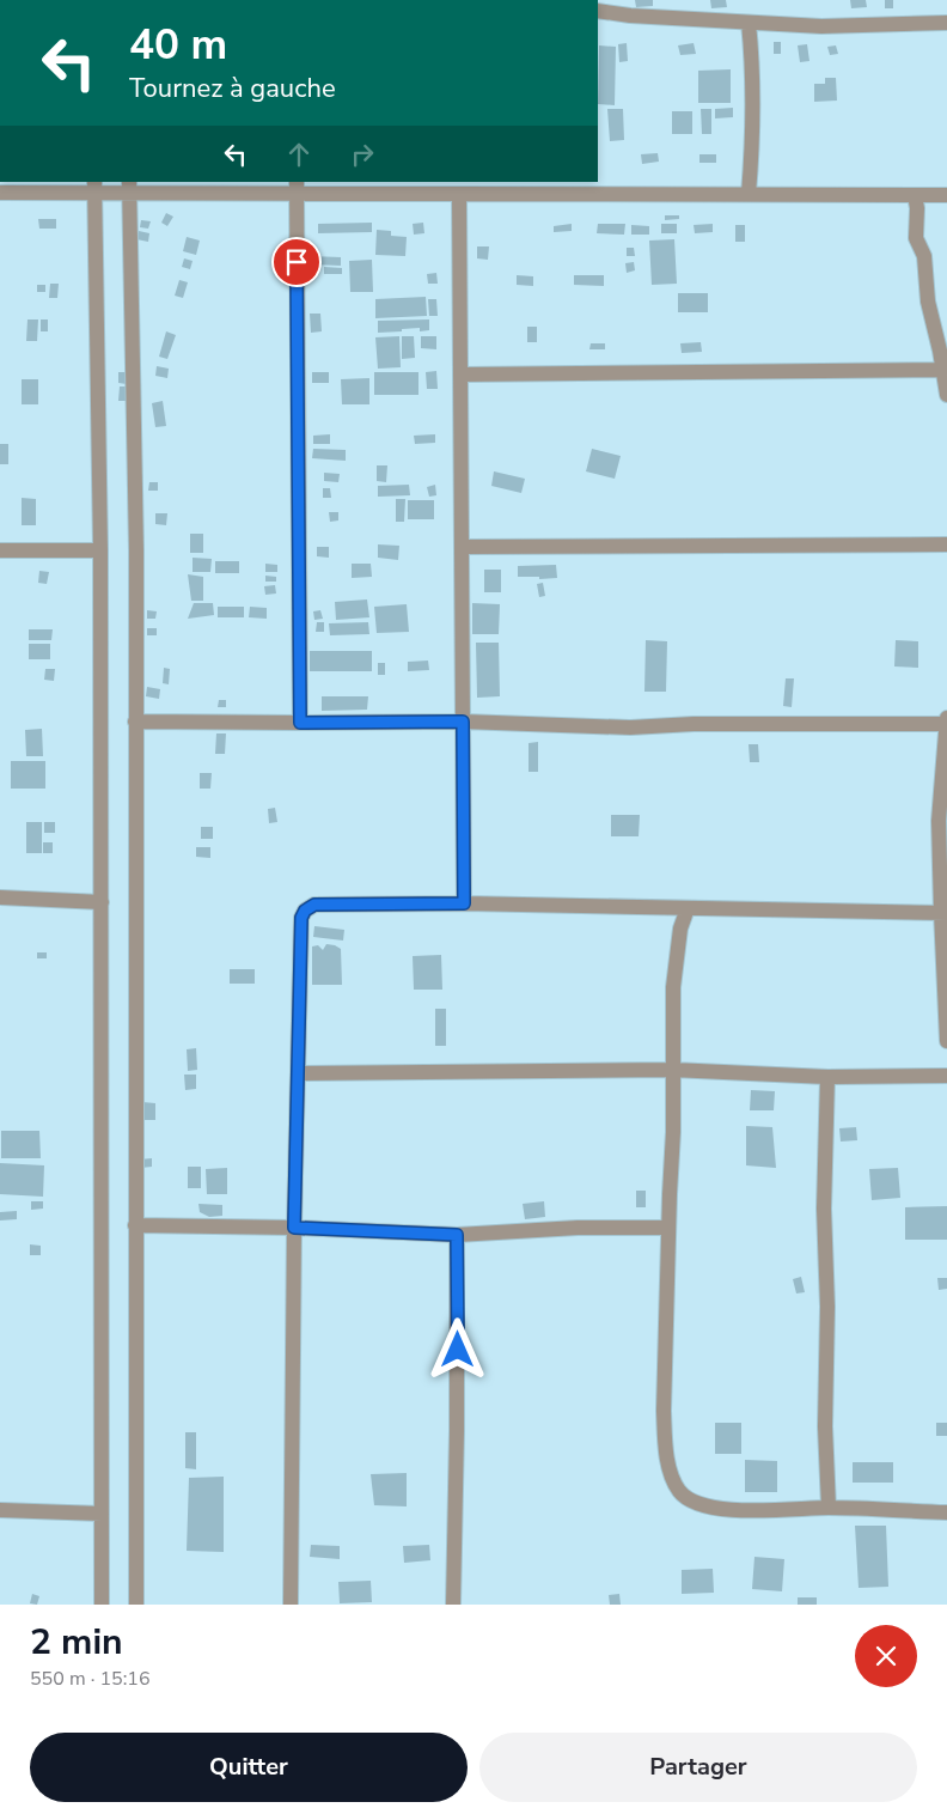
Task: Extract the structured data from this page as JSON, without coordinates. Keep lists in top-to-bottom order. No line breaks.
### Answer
{"page":{"turn":["40 m","Tournez à gauche"],"heading":["2 min","550 m · 15:16"],"buttons":["Quitter","Partager"]}}
